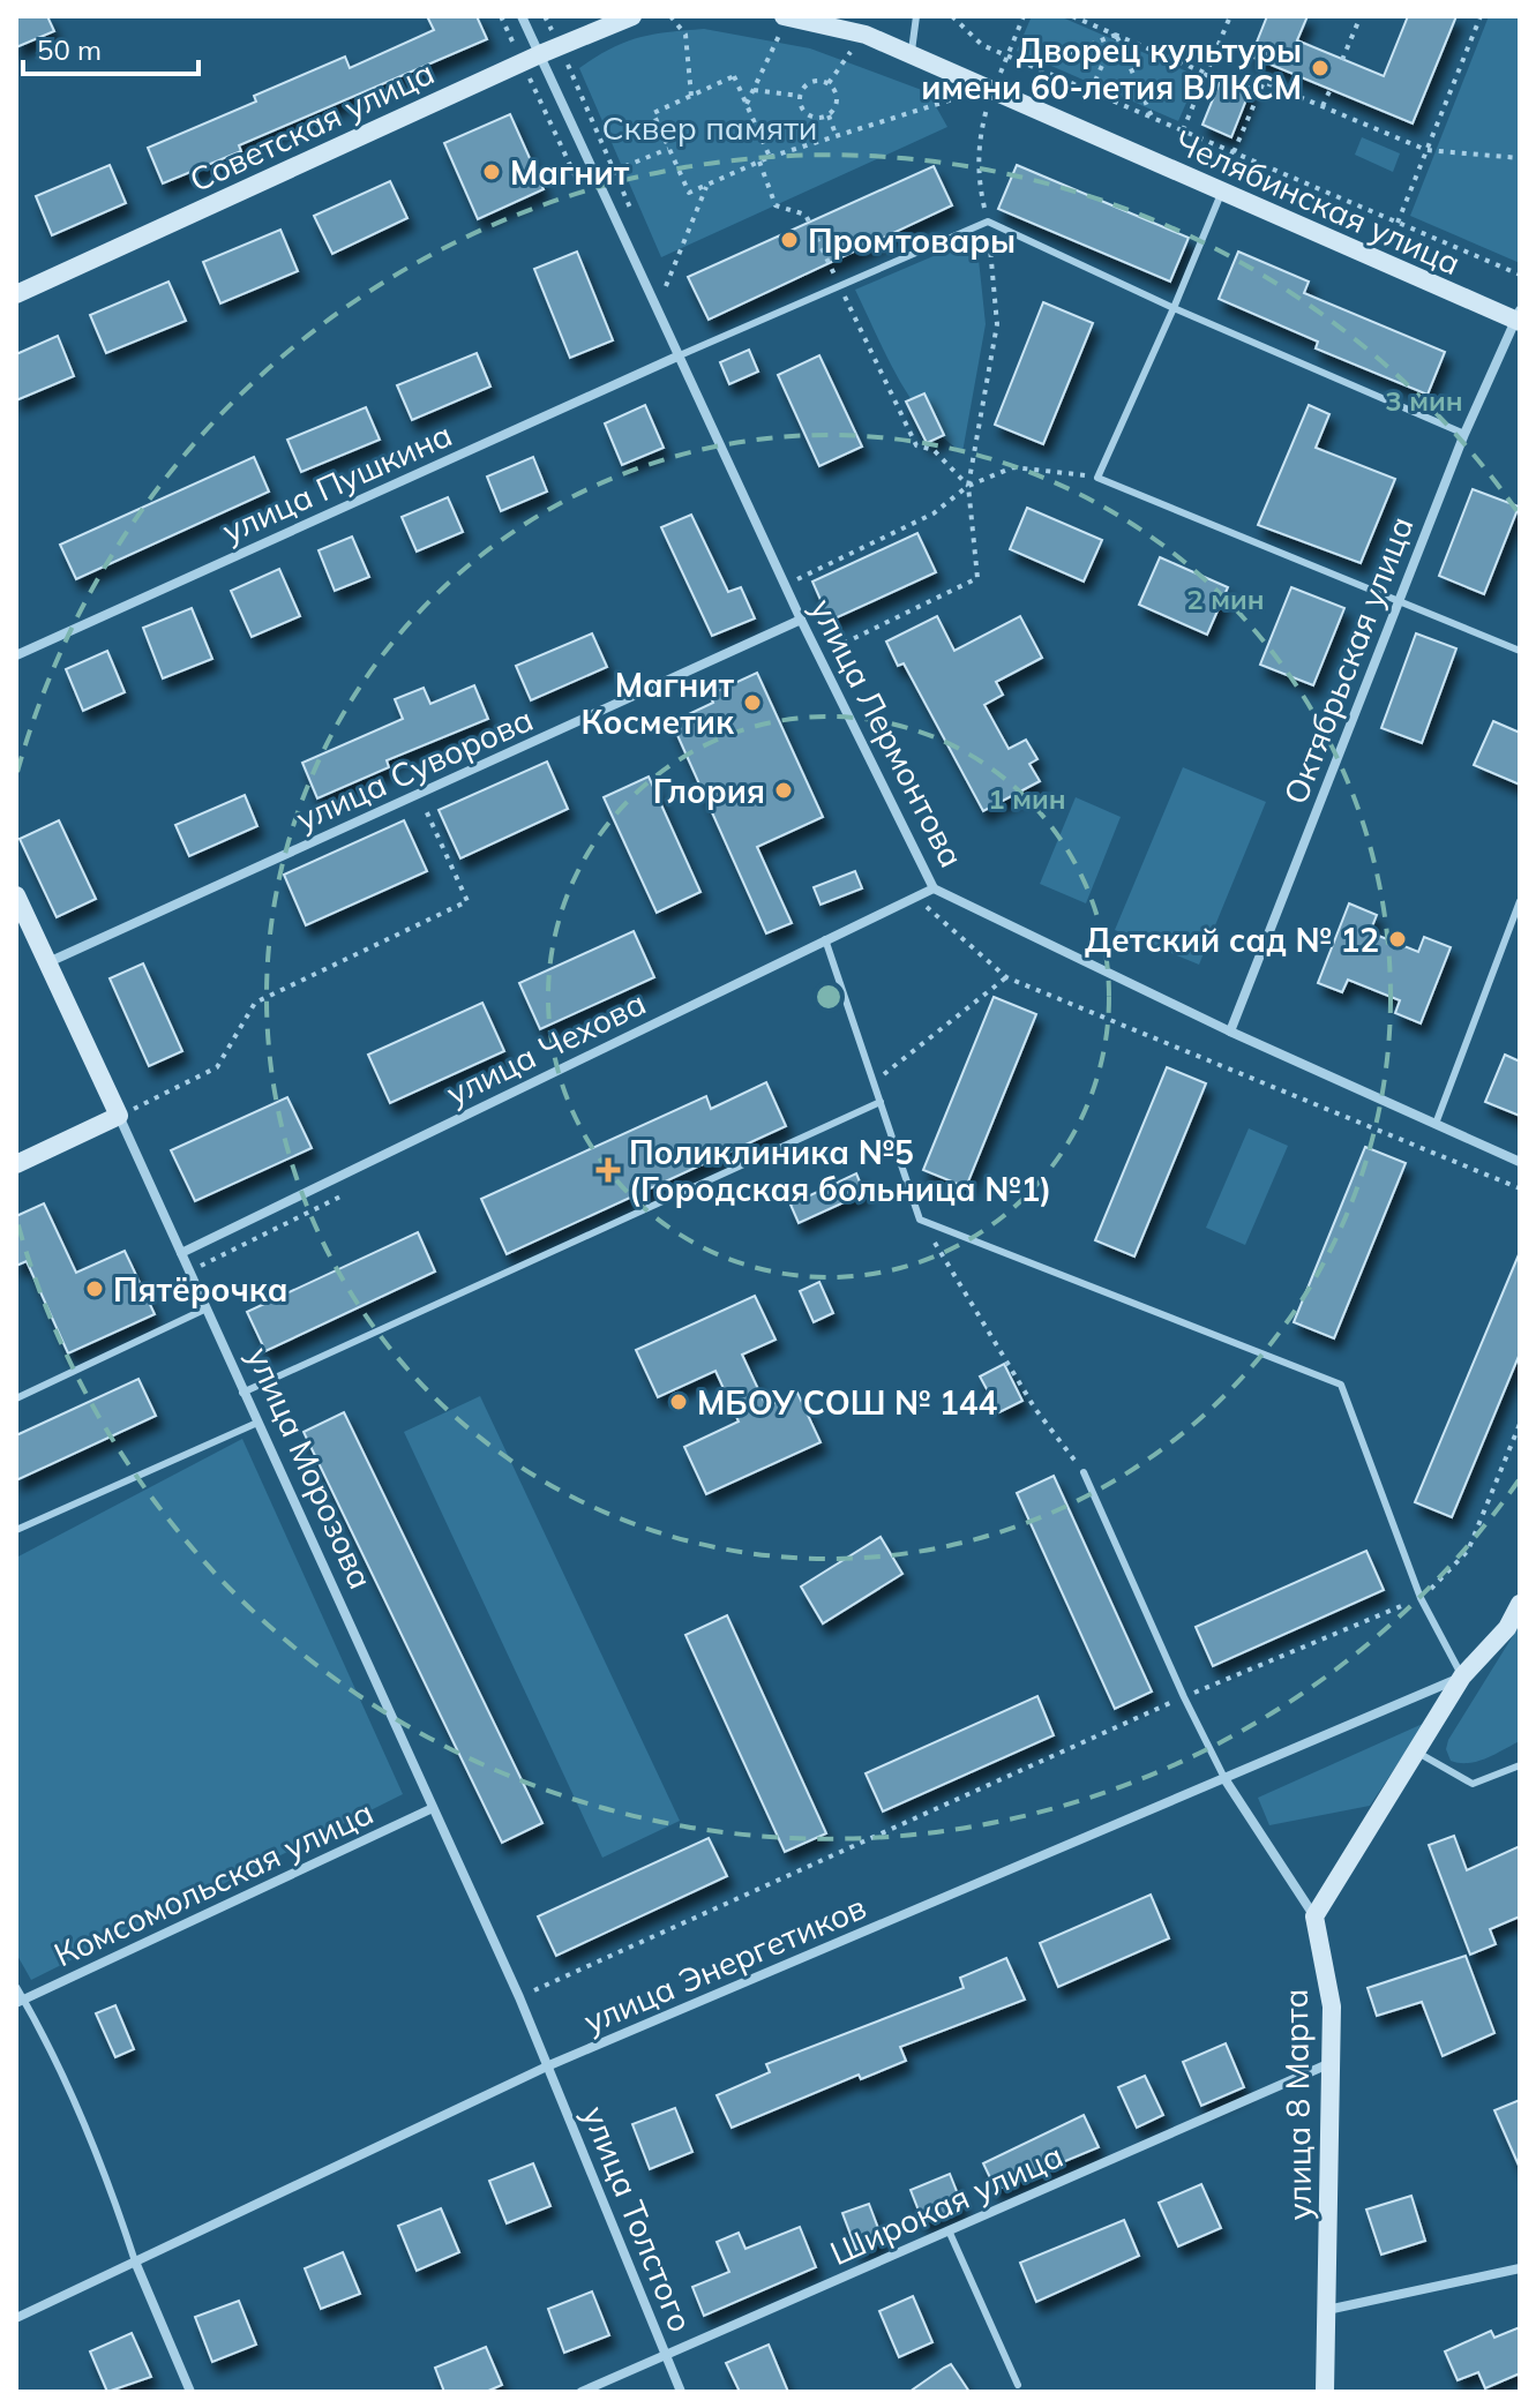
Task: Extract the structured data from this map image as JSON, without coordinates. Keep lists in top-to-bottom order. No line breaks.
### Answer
{"streets":{"street":["Советская улица","Челябинская улица","улица Пушкина","Октябрьская улица","улица Лермонтова","улица Суворова","улица Чехова","улица Морозова","Комсомольская улица","улица Энергетиков","улица 8 Марта","Широкая улица","улица Толстого"]},"crossings":[["Советская улица","улица Лермонтова"],["Челябинская улица","Октябрьская улица"],["улица Пушкина","улица Лермонтова"],["Октябрьская улица","улица Лермонтова"],["улица Лермонтова","улица Суворова"],["улица Лермонтова","улица Чехова"],["улица Суворова","улица Морозова"],["улица Чехова","улица Морозова"],["улица Морозова","Комсомольская улица"],["улица Морозова","улица Энергетиков"],["улица Морозова","улица Толстого"],["улица Энергетиков","улица Толстого"],["улица 8 Марта","Широкая улица"],["Широкая улица","улица Толстого"]],"parks":["Сквер памяти"],"places":{"other":["Дворец культуры имени 60-летия ВЛКСМ","Магнит","Промтовары","Магнит Косметик","Глория","Детский сад № 12","Пятёрочка","МБОУ СОШ № 144"],"health":["Поликлиника №5 (Городская больница №1)"]},"scale_bar":"50 m","rings":["3 мин","2 мин","1 мин"]}
